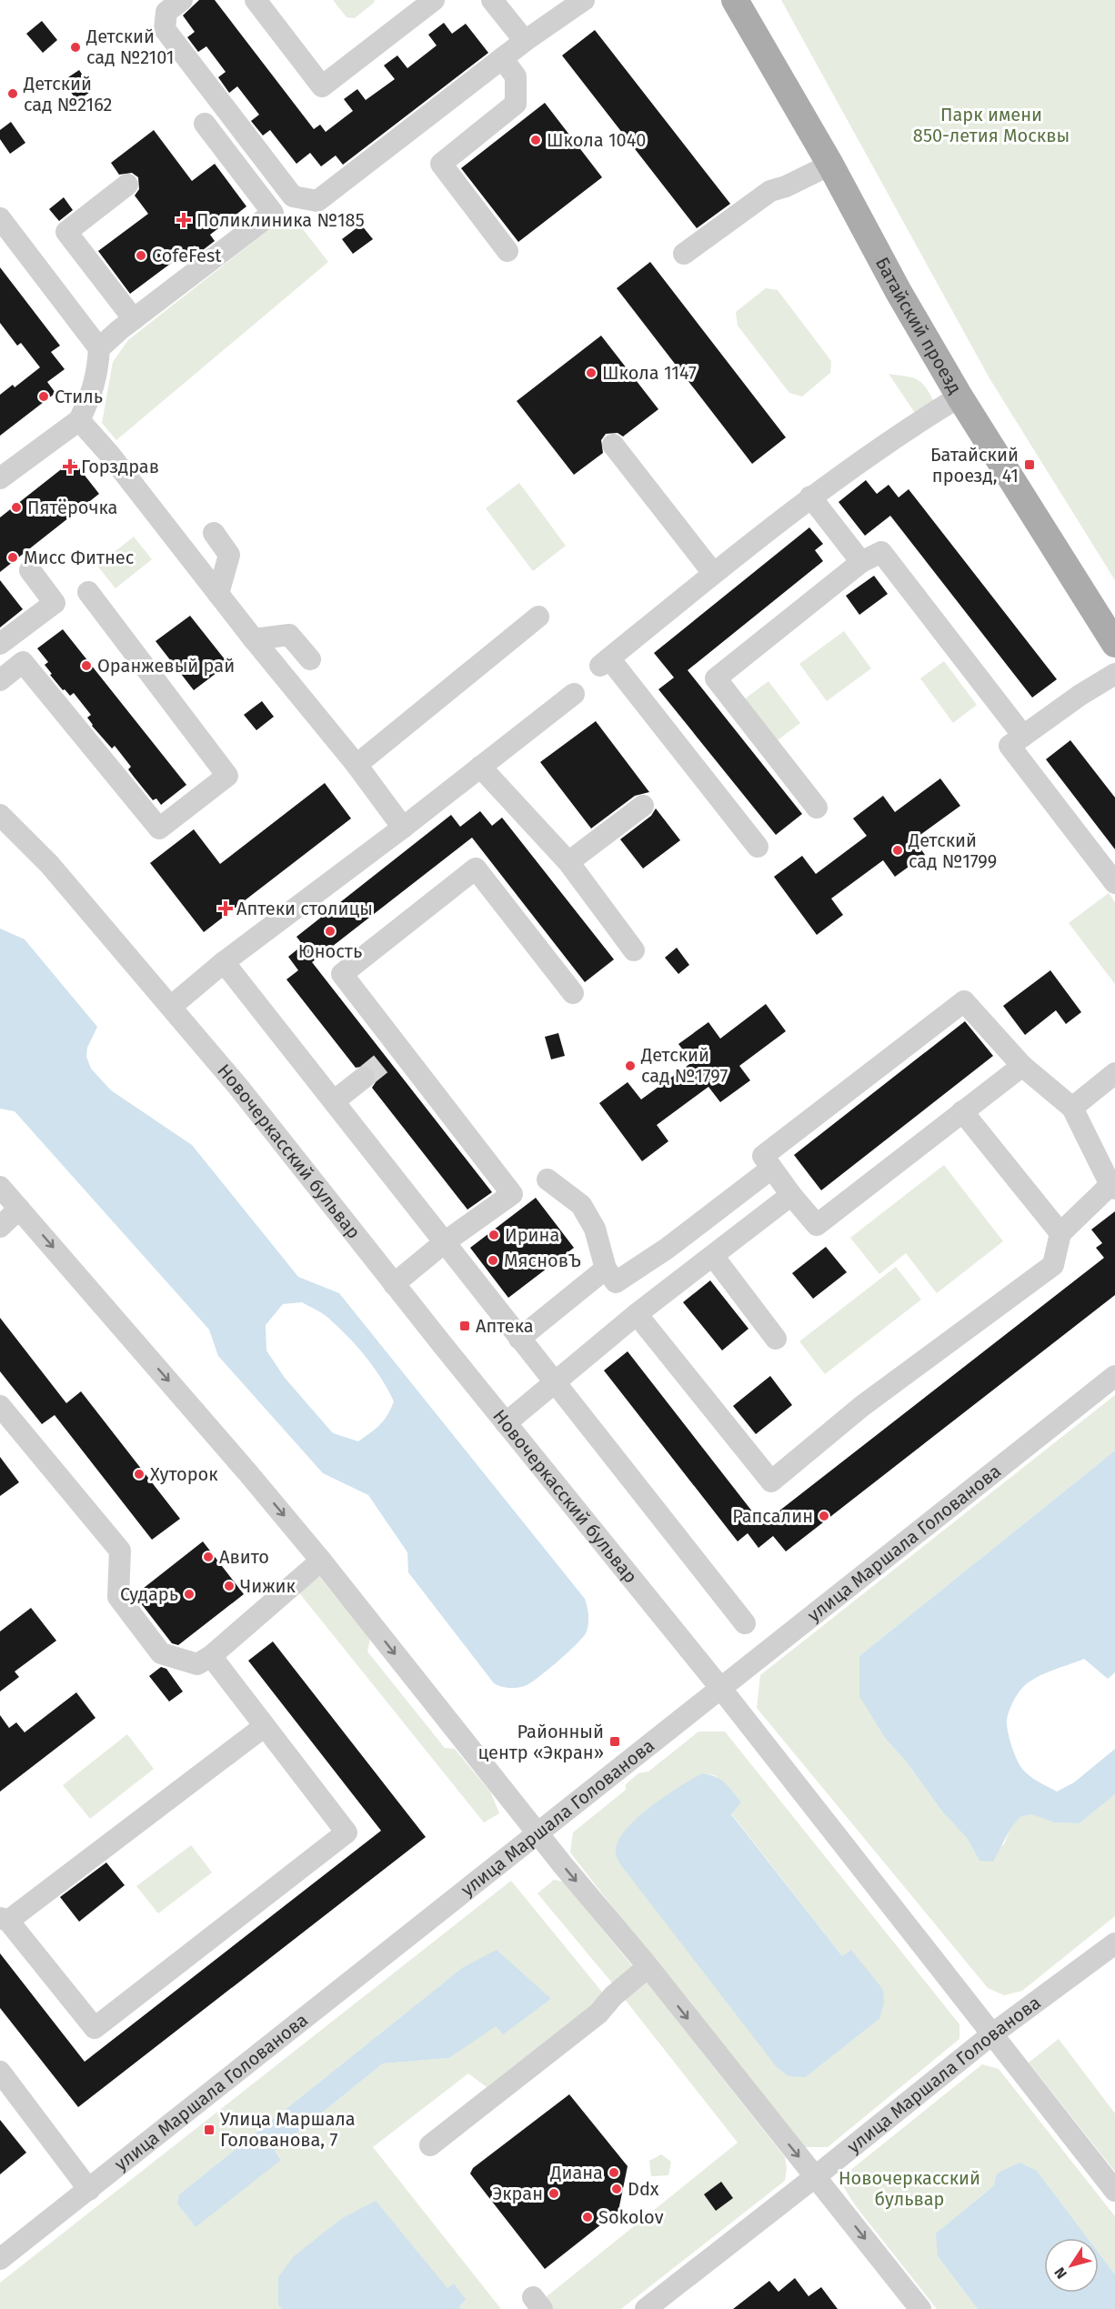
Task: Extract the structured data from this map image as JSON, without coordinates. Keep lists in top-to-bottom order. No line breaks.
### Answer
{"streets":{"main road":["Батайский проезд"],"street":["Новочеркасский бульвар","улица Маршала Голованова"]},"crossings":[["Новочеркасский бульвар","улица Маршала Голованова"]],"parks":["Парк имени 850-летия Москвы","Новочеркасский бульвар"],"places":{"other":["Детский сад №2101","Детский сад №2162","Школа 1040","CofeFest","Школа 1147","Стиль","Пятёрочка","Мисс Фитнес","Оранжевый рай","Детский сад №1799","Юность","Детский сад №1797","Ирина","МясновЪ","Хуторок","Рапсалин","Авито","Чижик","Сударь","Диана","Ddx","Экран","Sokolov"],"health":["Поликлиника №185","Горздрав","Аптеки столицы"],"transit":["Батайский проезд, 41","Аптека","Районный центр «Экран»","Улица Маршала Голованова, 7"]},"north":"bottom left"}
